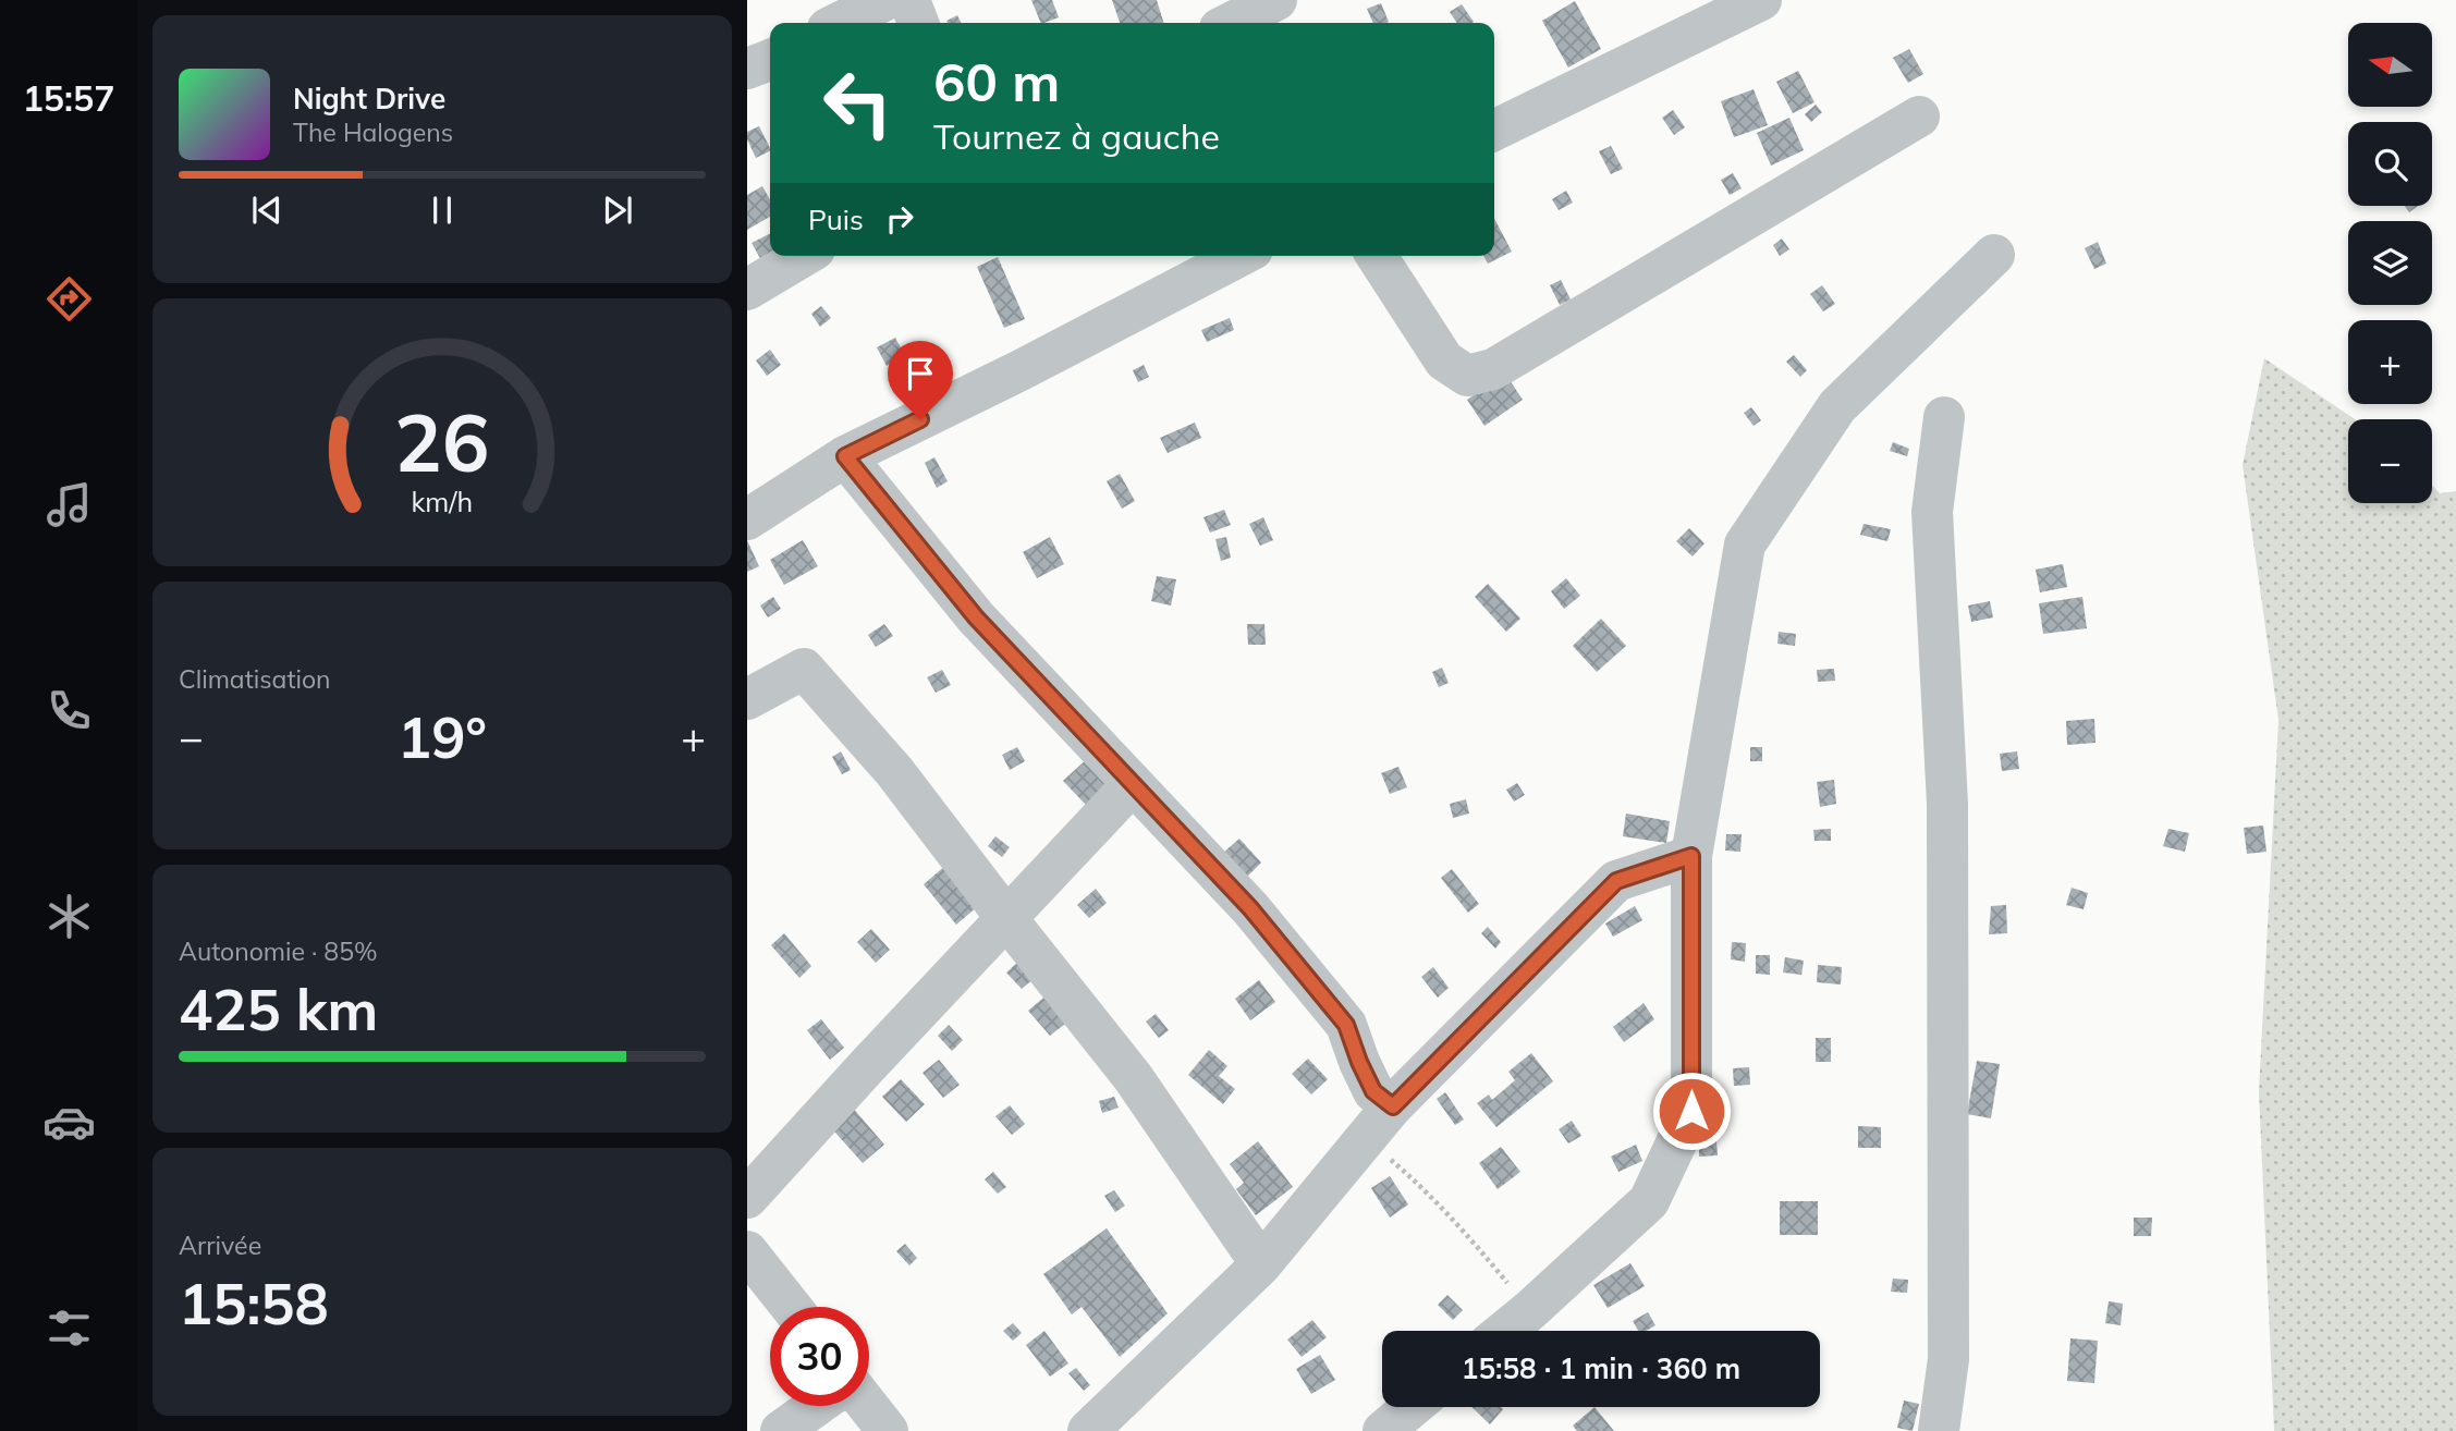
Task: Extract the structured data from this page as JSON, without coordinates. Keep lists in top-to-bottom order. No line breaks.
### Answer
{"north":"left","page":{"tabs":"15:57","map_buttons":["+","−"],"turn":["60 m","Tournez à gauche"],"song":["Night Drive","The Halogens"],"then":"Puis","tile":["Climatisation",["Autonomie · 85%","425 km"],["Arrivée","15:58"]],"heat":["−","19°","+"],"limit":"30","trip":"15:58 · 1 min · 360 m","gauge":["26","km/h"]}}
